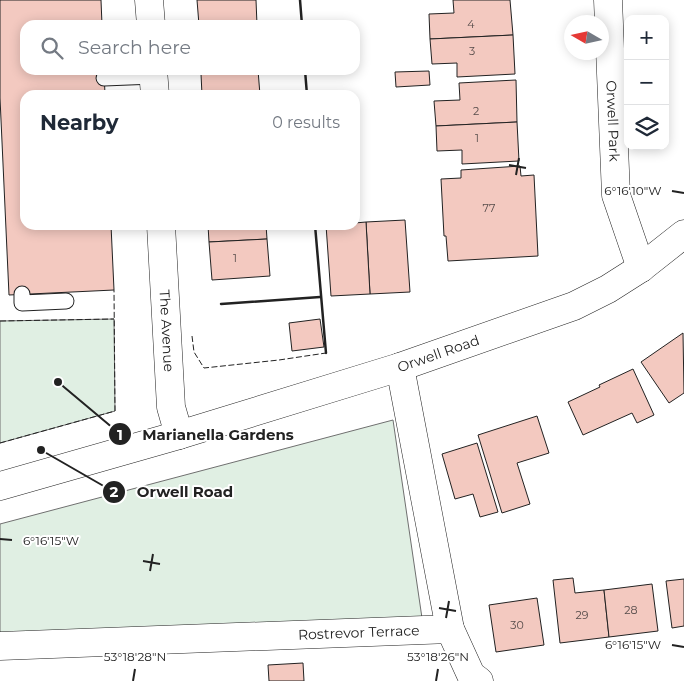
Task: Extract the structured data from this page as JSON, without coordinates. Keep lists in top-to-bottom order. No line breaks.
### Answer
{"streets":{"street":["Orwell Park","The Avenue","Orwell Road","Rostrevor Terrace"]},"crossings":[["Orwell Park","Orwell Road"],["The Avenue","Orwell Road"]],"places":["Marianella Gardens","Orwell Road"],"house_numbers":["4","3","2","1","77","1","28","29","30"],"north":"left","page":{"map_buttons":["+","−"],"search":"Search here","heading":["Nearby","0 results"]},"coordinates":["6°16'10\"W","6°16'15\"W","53°18'28\"N","53°18'26\"N"]}
